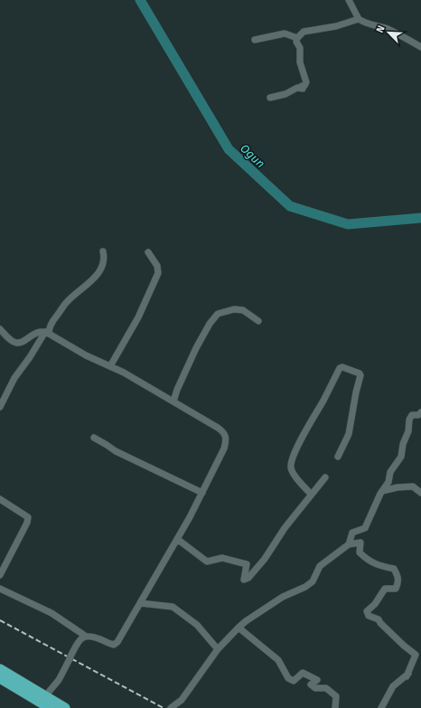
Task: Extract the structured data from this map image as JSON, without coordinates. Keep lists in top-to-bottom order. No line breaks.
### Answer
{"water":["Ogun"],"north":"top left"}
